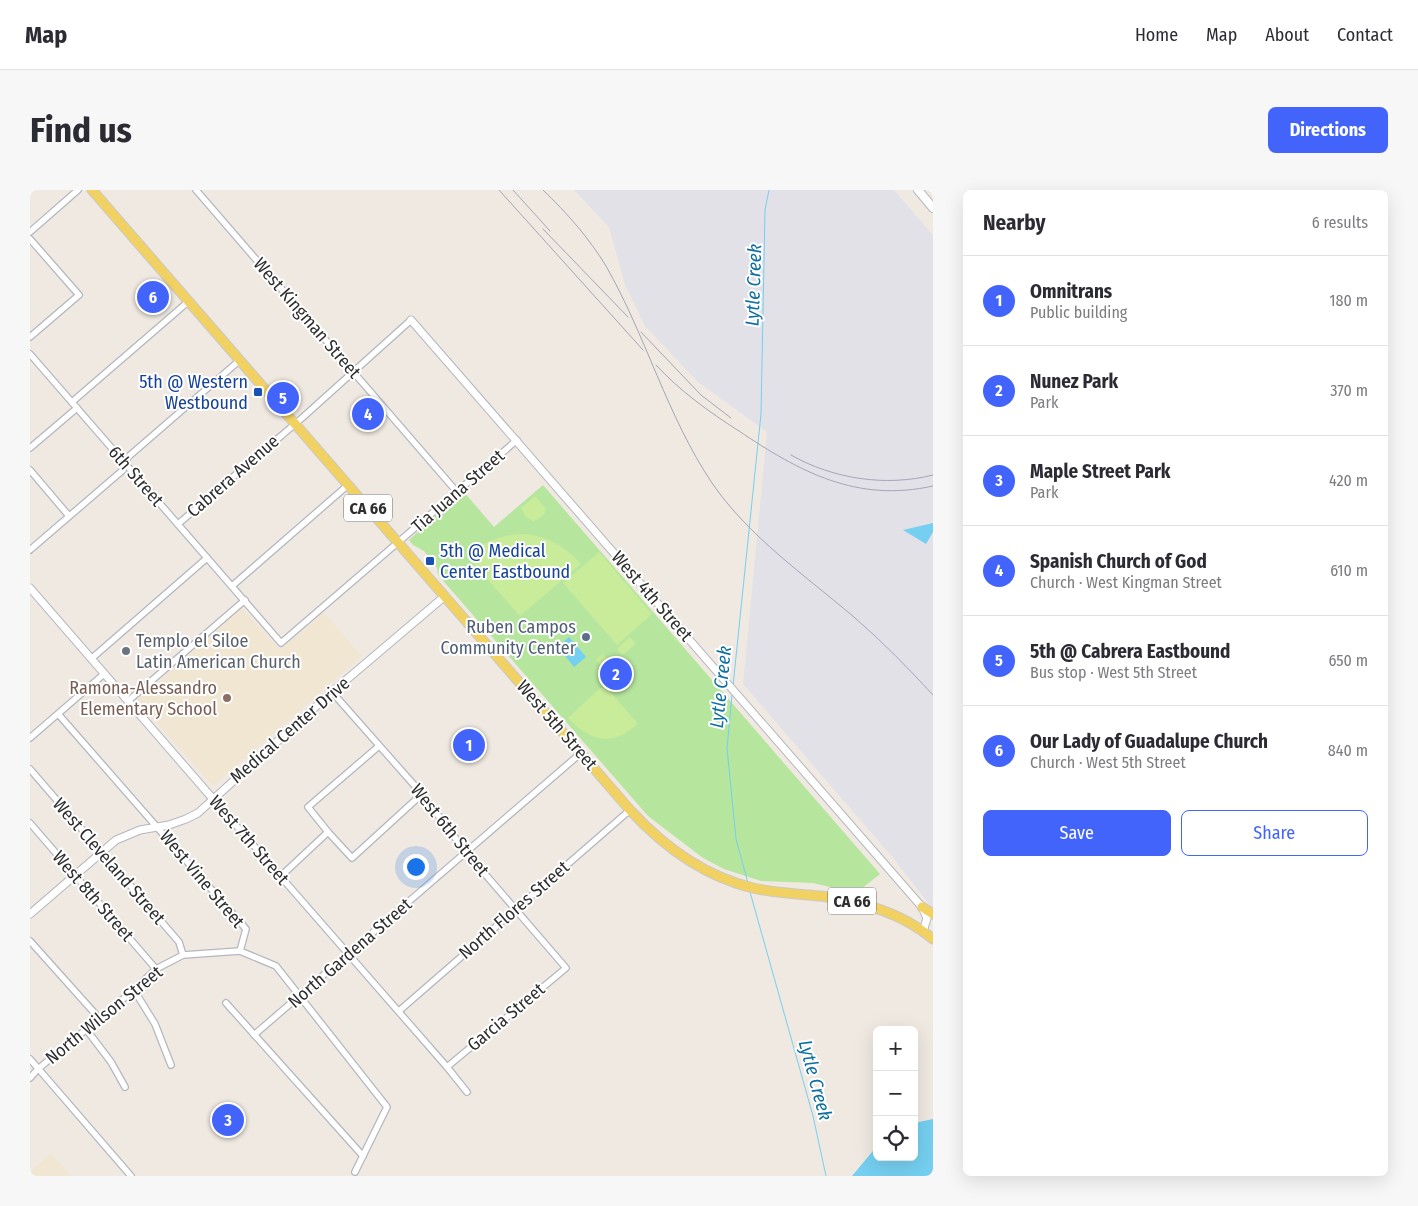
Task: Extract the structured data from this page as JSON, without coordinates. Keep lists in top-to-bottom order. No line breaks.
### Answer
{"streets":{"main road":["CA 66","West 5th Street"],"street":["West Kingman Street","6th Street","Cabrera Avenue","Tia Juana Street","West 4th Street","Medical Center Drive","West 6th Street","West 7th Street","West Cleveland Street","West Vine Street","West 8th Street","North Flores Street","North Gardena Street","North Wilson Street","Garcia Street"]},"crossings":[["West Kingman Street","Cabrera Avenue"],["West Kingman Street","Tia Juana Street"],["6th Street","Cabrera Avenue"],["6th Street","Tia Juana Street"],["Cabrera Avenue","West 4th Street"],["Cabrera Avenue","West 5th Street"],["Tia Juana Street","West 4th Street"],["Tia Juana Street","West 5th Street"],["CA 66","West 5th Street"],["West 5th Street","Medical Center Drive"],["West 5th Street","North Flores Street"],["West 5th Street","North Gardena Street"],["Medical Center Drive","West 6th Street"],["Medical Center Drive","West 7th Street"],["Medical Center Drive","West Cleveland Street"],["Medical Center Drive","West Vine Street"],["Medical Center Drive","West 8th Street"],["West 6th Street","North Flores Street"],["West 6th Street","North Gardena Street"],["West 6th Street","Garcia Street"],["West 7th Street","North Flores Street"],["West 7th Street","North Gardena Street"],["West 7th Street","Garcia Street"],["West Cleveland Street","North Wilson Street"],["West Vine Street","North Gardena Street"],["West Vine Street","North Wilson Street"],["West 8th Street","North Wilson Street"]],"water":["Lytle Creek"],"places":{"transit":["5th @ Western Westbound","5th @ Medical Center Eastbound"],"other":["Ruben Campos Community Center","Templo el Siloe Latin American Church","Ramona-Alessandro Elementary School"]},"page":{"header":"Map","nav":["Home","Map","About","Contact"],"buttons":["Directions",["Save","Share"]],"title":"Find us","heading":["Nearby","6 results"],"list":[{"mark":"1","name":"Omnitrans","note":"Public building","value":"180 m"},{"mark":"2","name":"Nunez Park","note":"Park","value":"370 m"},{"mark":"3","name":"Maple Street Park","note":"Park","value":"420 m"},{"mark":"4","name":"Spanish Church of God","note":"Church · West Kingman Street","value":"610 m"},{"mark":"5","name":"5th @ Cabrera Eastbound","note":"Bus stop · West 5th Street","value":"650 m"},{"mark":"6","name":"Our Lady of Guadalupe Church","note":"Church · West 5th Street","value":"840 m"}],"pins":["6","5","4","2","1","3"],"map_buttons":["+","−"]}}
